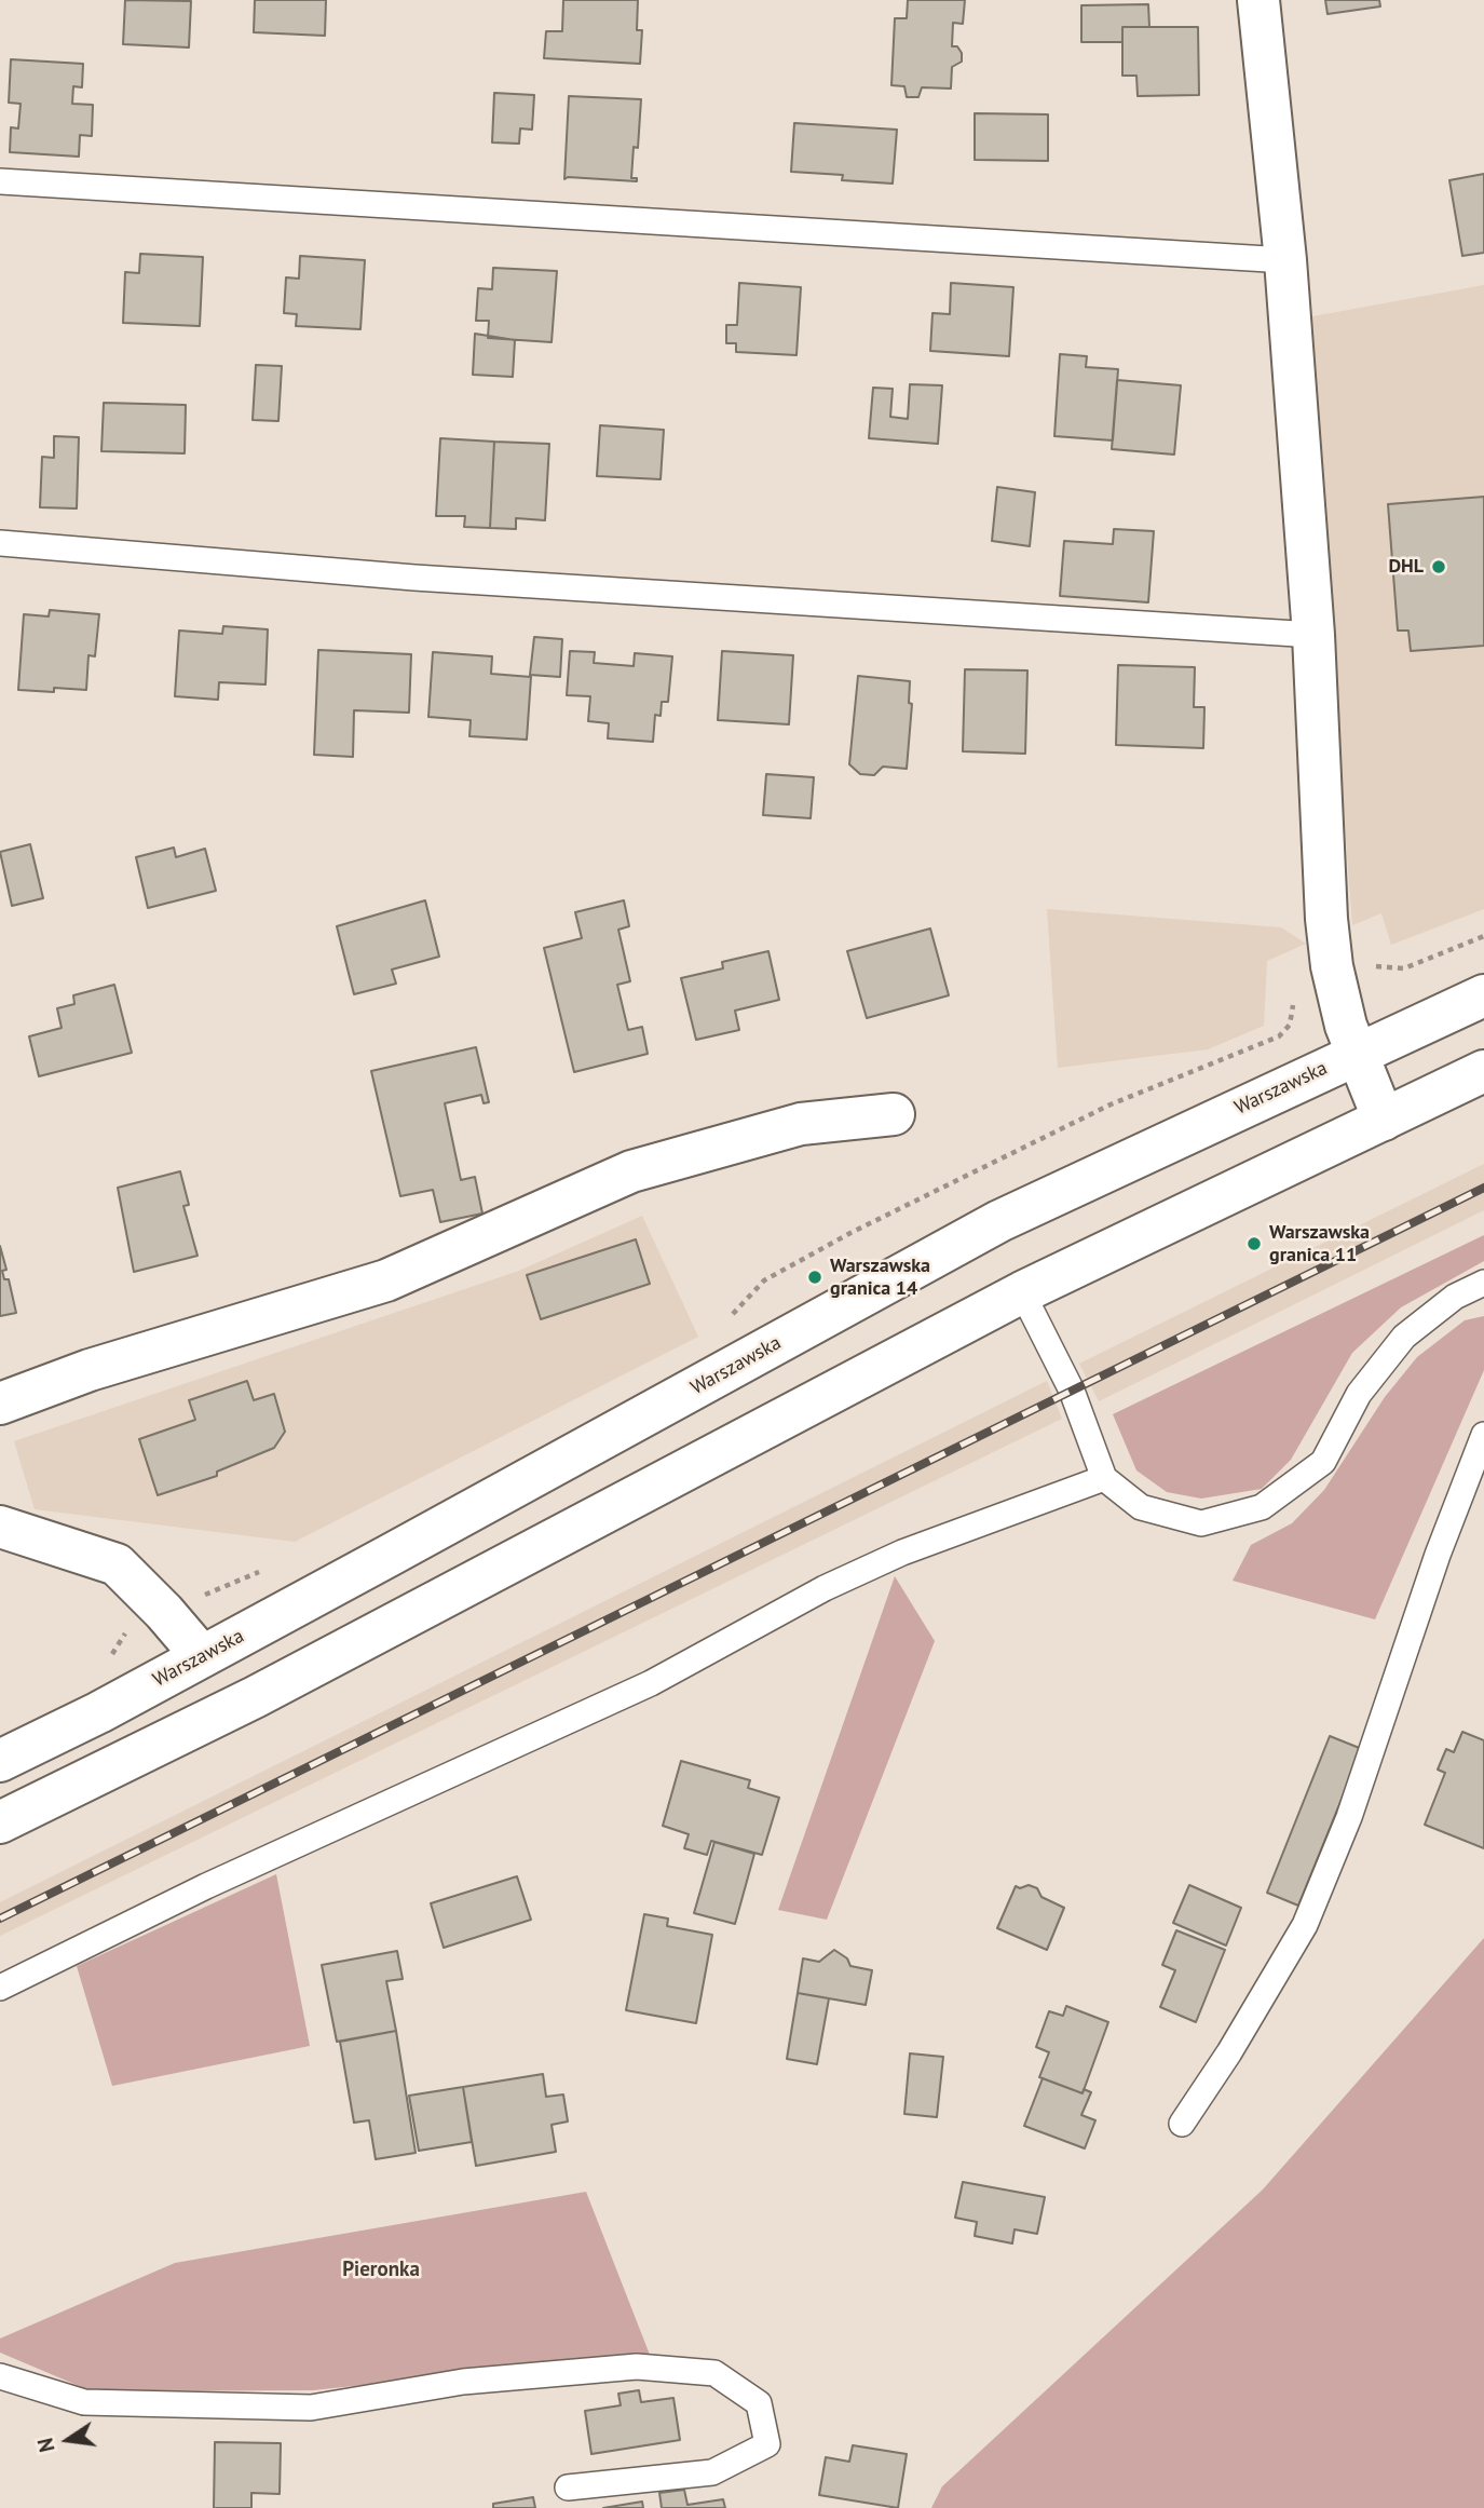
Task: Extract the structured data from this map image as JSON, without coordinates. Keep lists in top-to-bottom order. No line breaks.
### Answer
{"streets":{"main road":["Warszawska"]},"districts":["Pieronka"],"places":["DHL","Warszawska granica 11","Warszawska granica 14"],"north":"left"}
